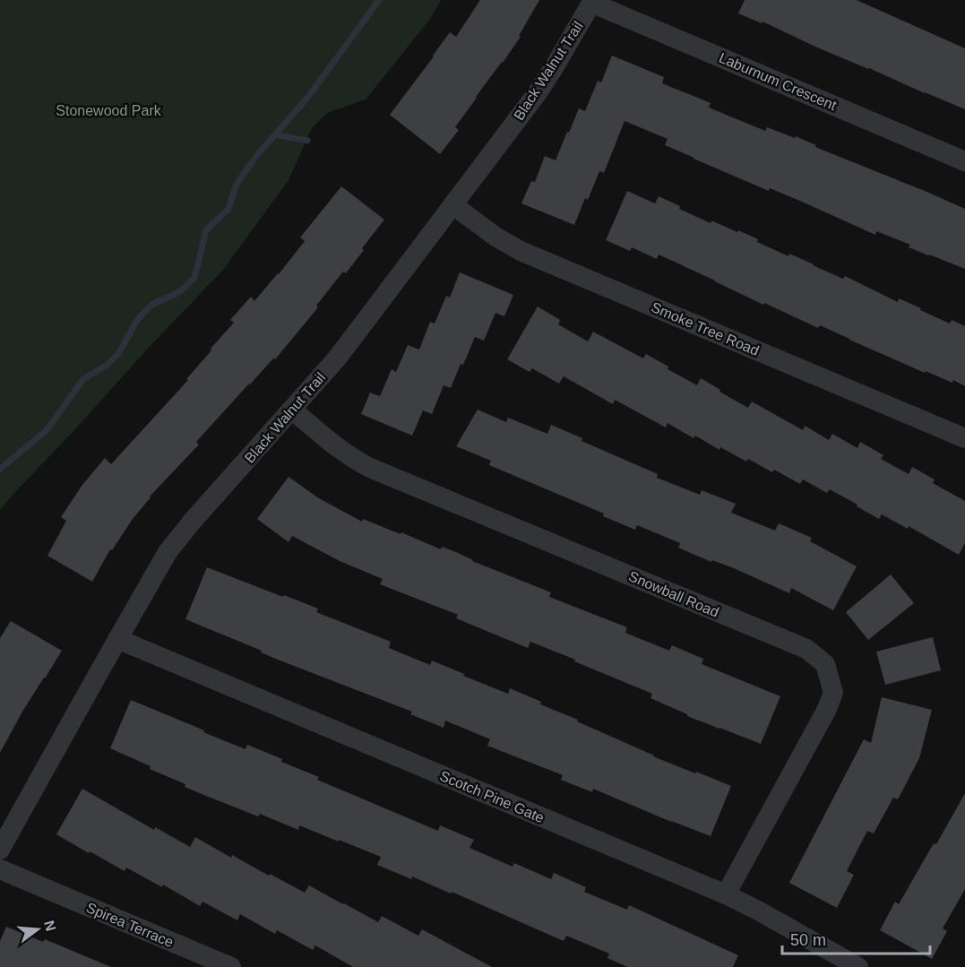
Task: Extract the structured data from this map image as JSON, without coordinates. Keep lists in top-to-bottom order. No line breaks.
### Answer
{"streets":{"street":["Black Walnut Trail","Laburnum Crescent","Smoke Tree Road","Snowball Road","Scotch Pine Gate","Spirea Terrace"]},"crossings":[["Black Walnut Trail","Laburnum Crescent"],["Black Walnut Trail","Smoke Tree Road"],["Black Walnut Trail","Snowball Road"],["Black Walnut Trail","Scotch Pine Gate"],["Snowball Road","Scotch Pine Gate"]],"parks":["Stonewood Park"],"scale_bar":"50 m","north":"right"}
